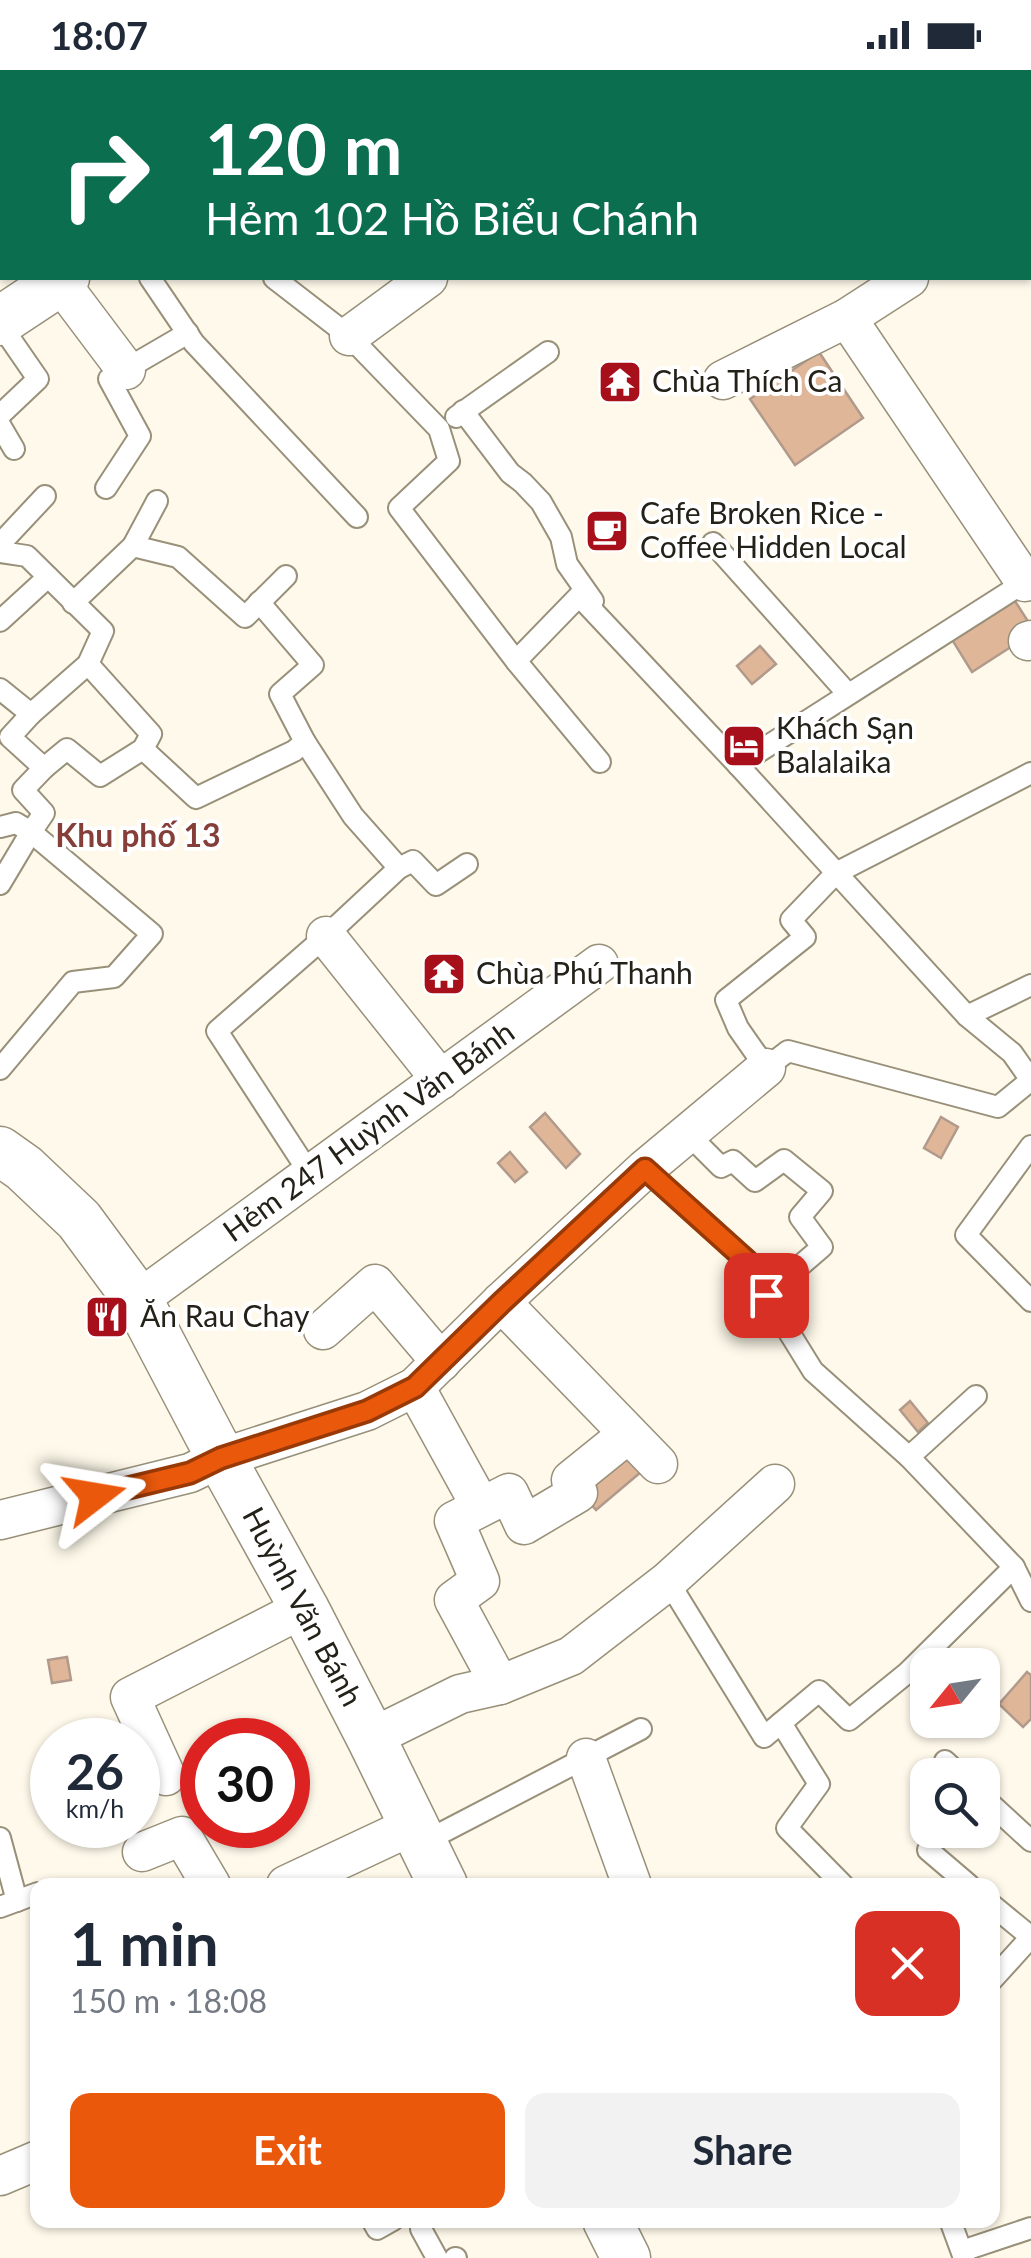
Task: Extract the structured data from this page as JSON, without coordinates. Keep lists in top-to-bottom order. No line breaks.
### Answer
{"streets":{"street":["Hẻm 247 Huỳnh Văn Bánh","Huỳnh Văn Bánh"]},"crossings":[["Hẻm 247 Huỳnh Văn Bánh","Huỳnh Văn Bánh"]],"districts":["Khu phố 13"],"places":{"temple":["Chùa Thích Ca","Chùa Phú Thanh"],"cafe":["Cafe Broken Rice - Coffee Hidden Local"],"hotel":["Khách Sạn Balalaika"],"restaurant":["Ăn Rau Chay"]},"north":"bottom left","page":{"status":"18:07","turn":["120 m","Hẻm 102 Hồ Biểu Chánh"],"speed":"26 km/h","limit":"30","heading":["1 min","150 m · 18:08"],"buttons":["Exit","Share"]}}
